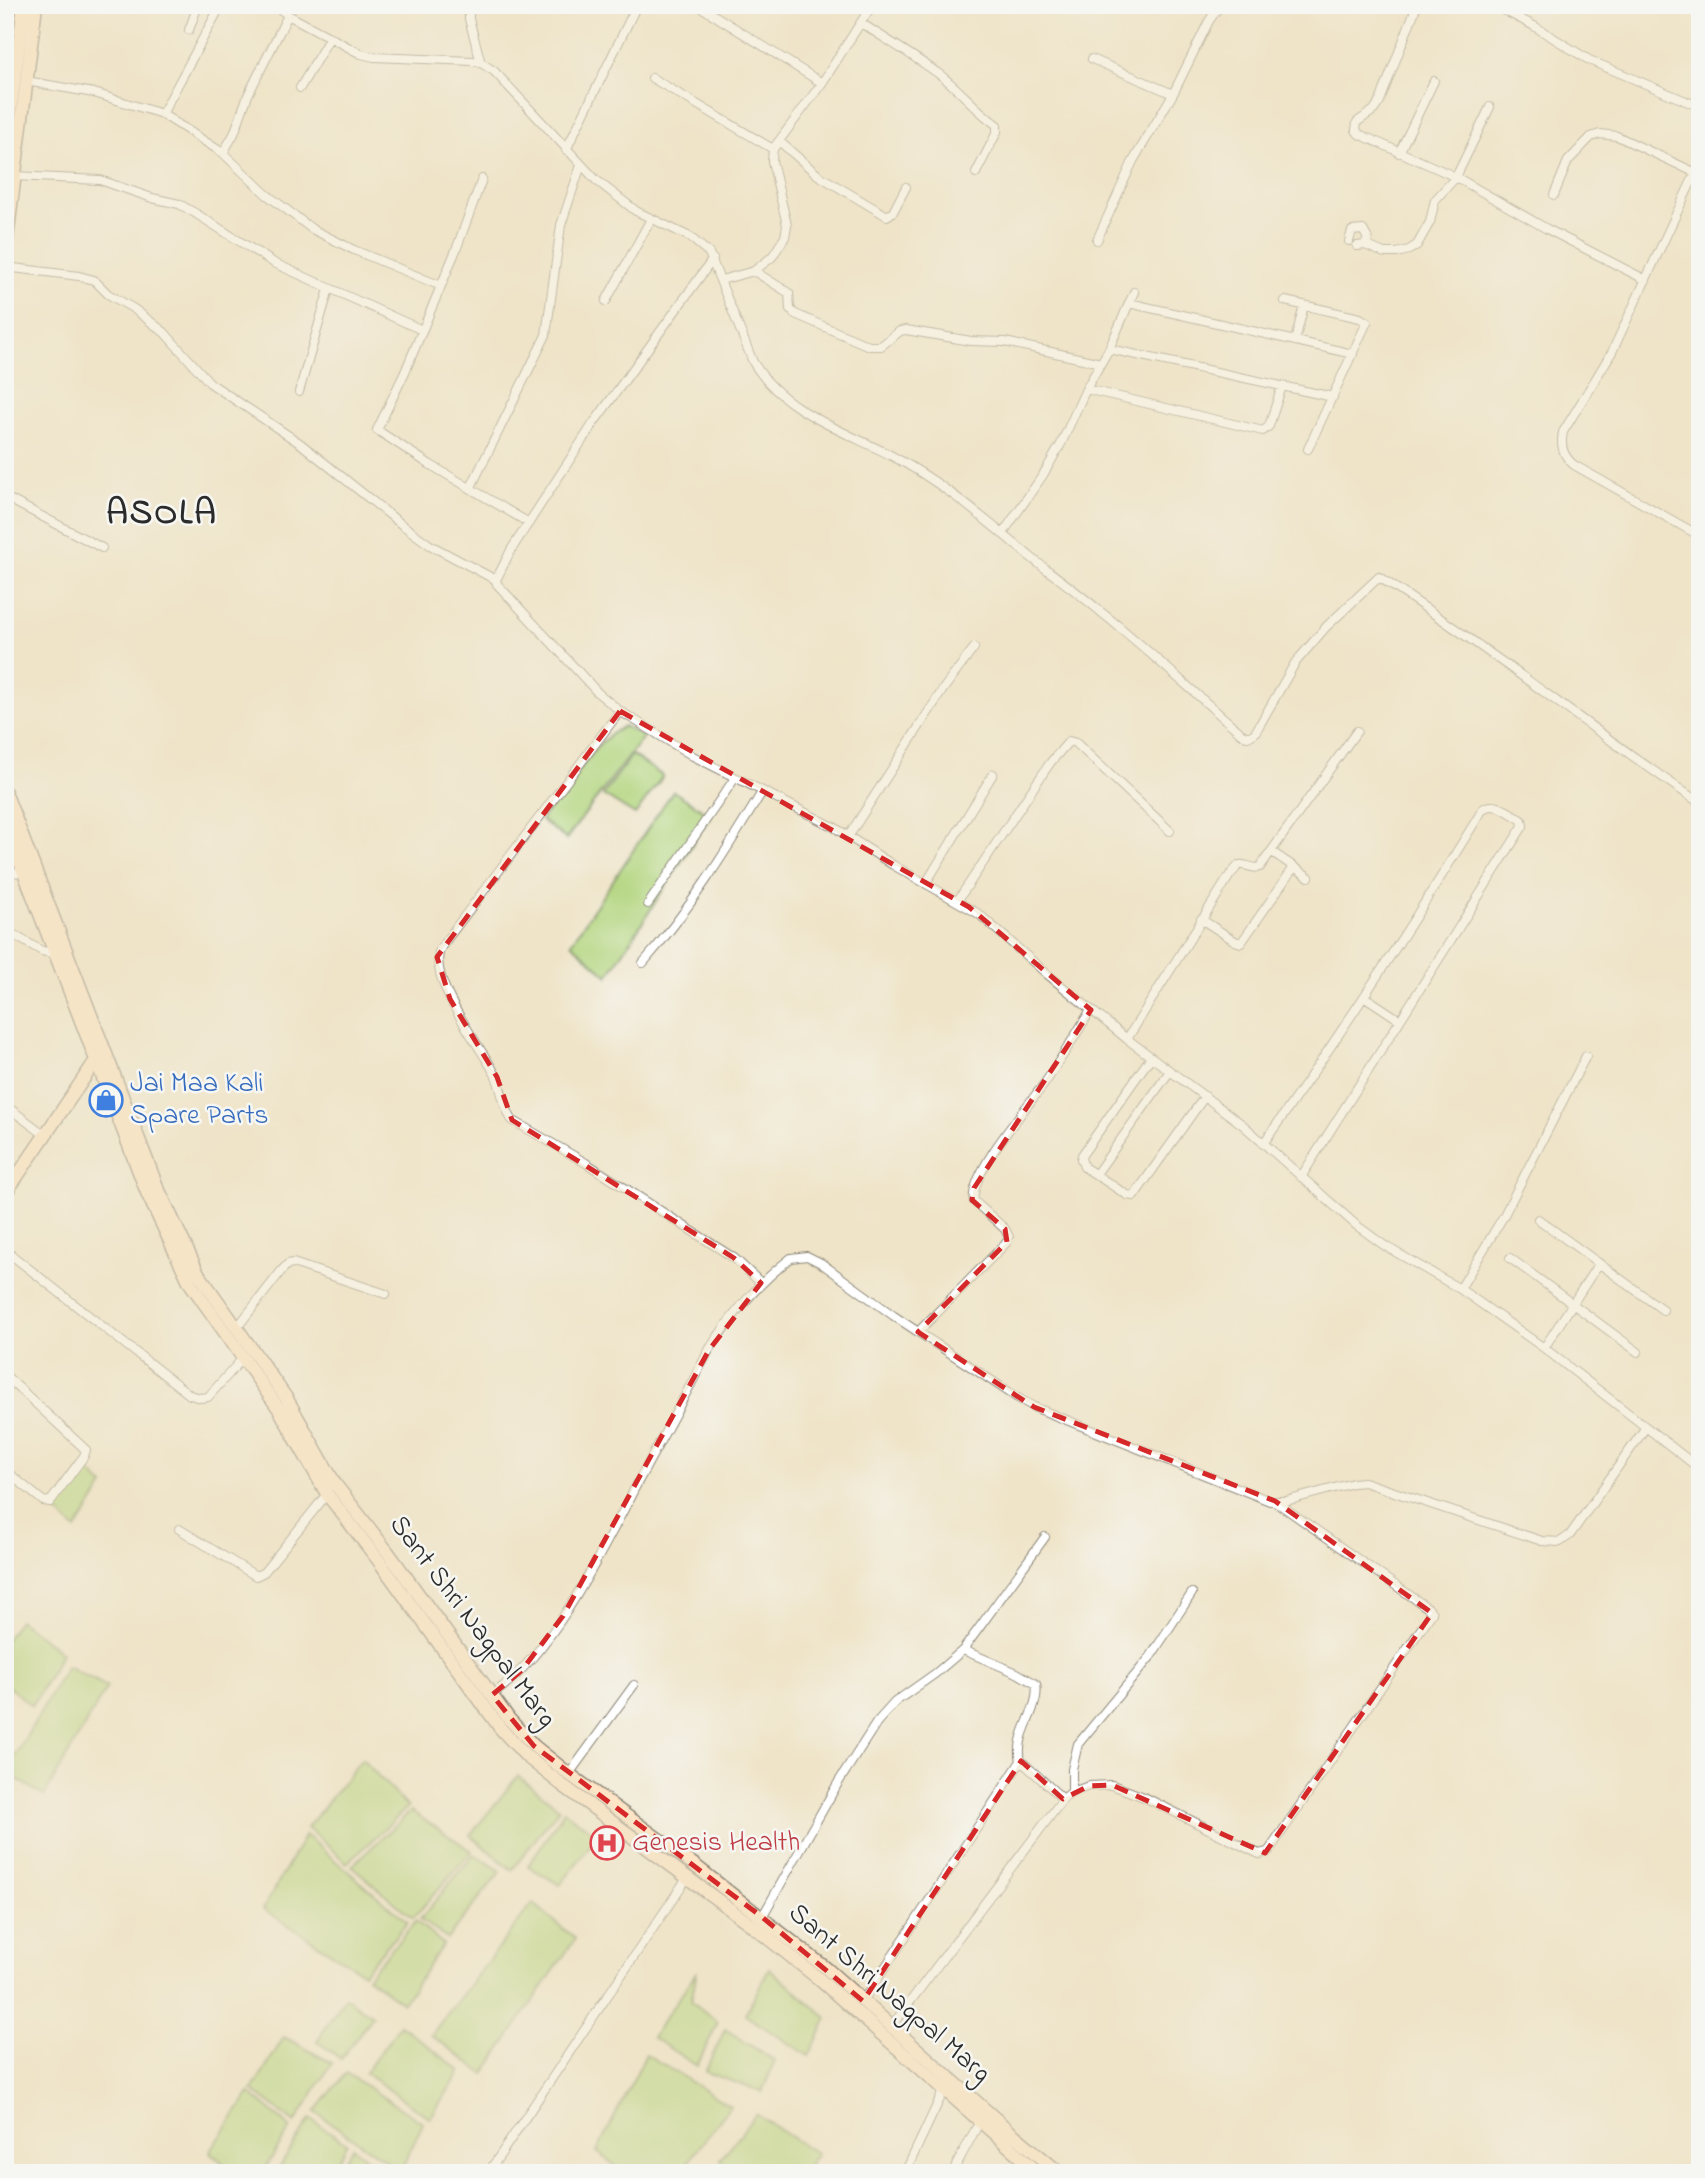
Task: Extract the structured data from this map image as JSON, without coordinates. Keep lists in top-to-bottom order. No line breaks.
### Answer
{"streets":{"street":["Sant Shri Nagpal Marg"]},"districts":["ASOLA"],"places":{"shop":["Jai Maa Kali Spare Parts"],"hospital":["Genesis Health"]}}
